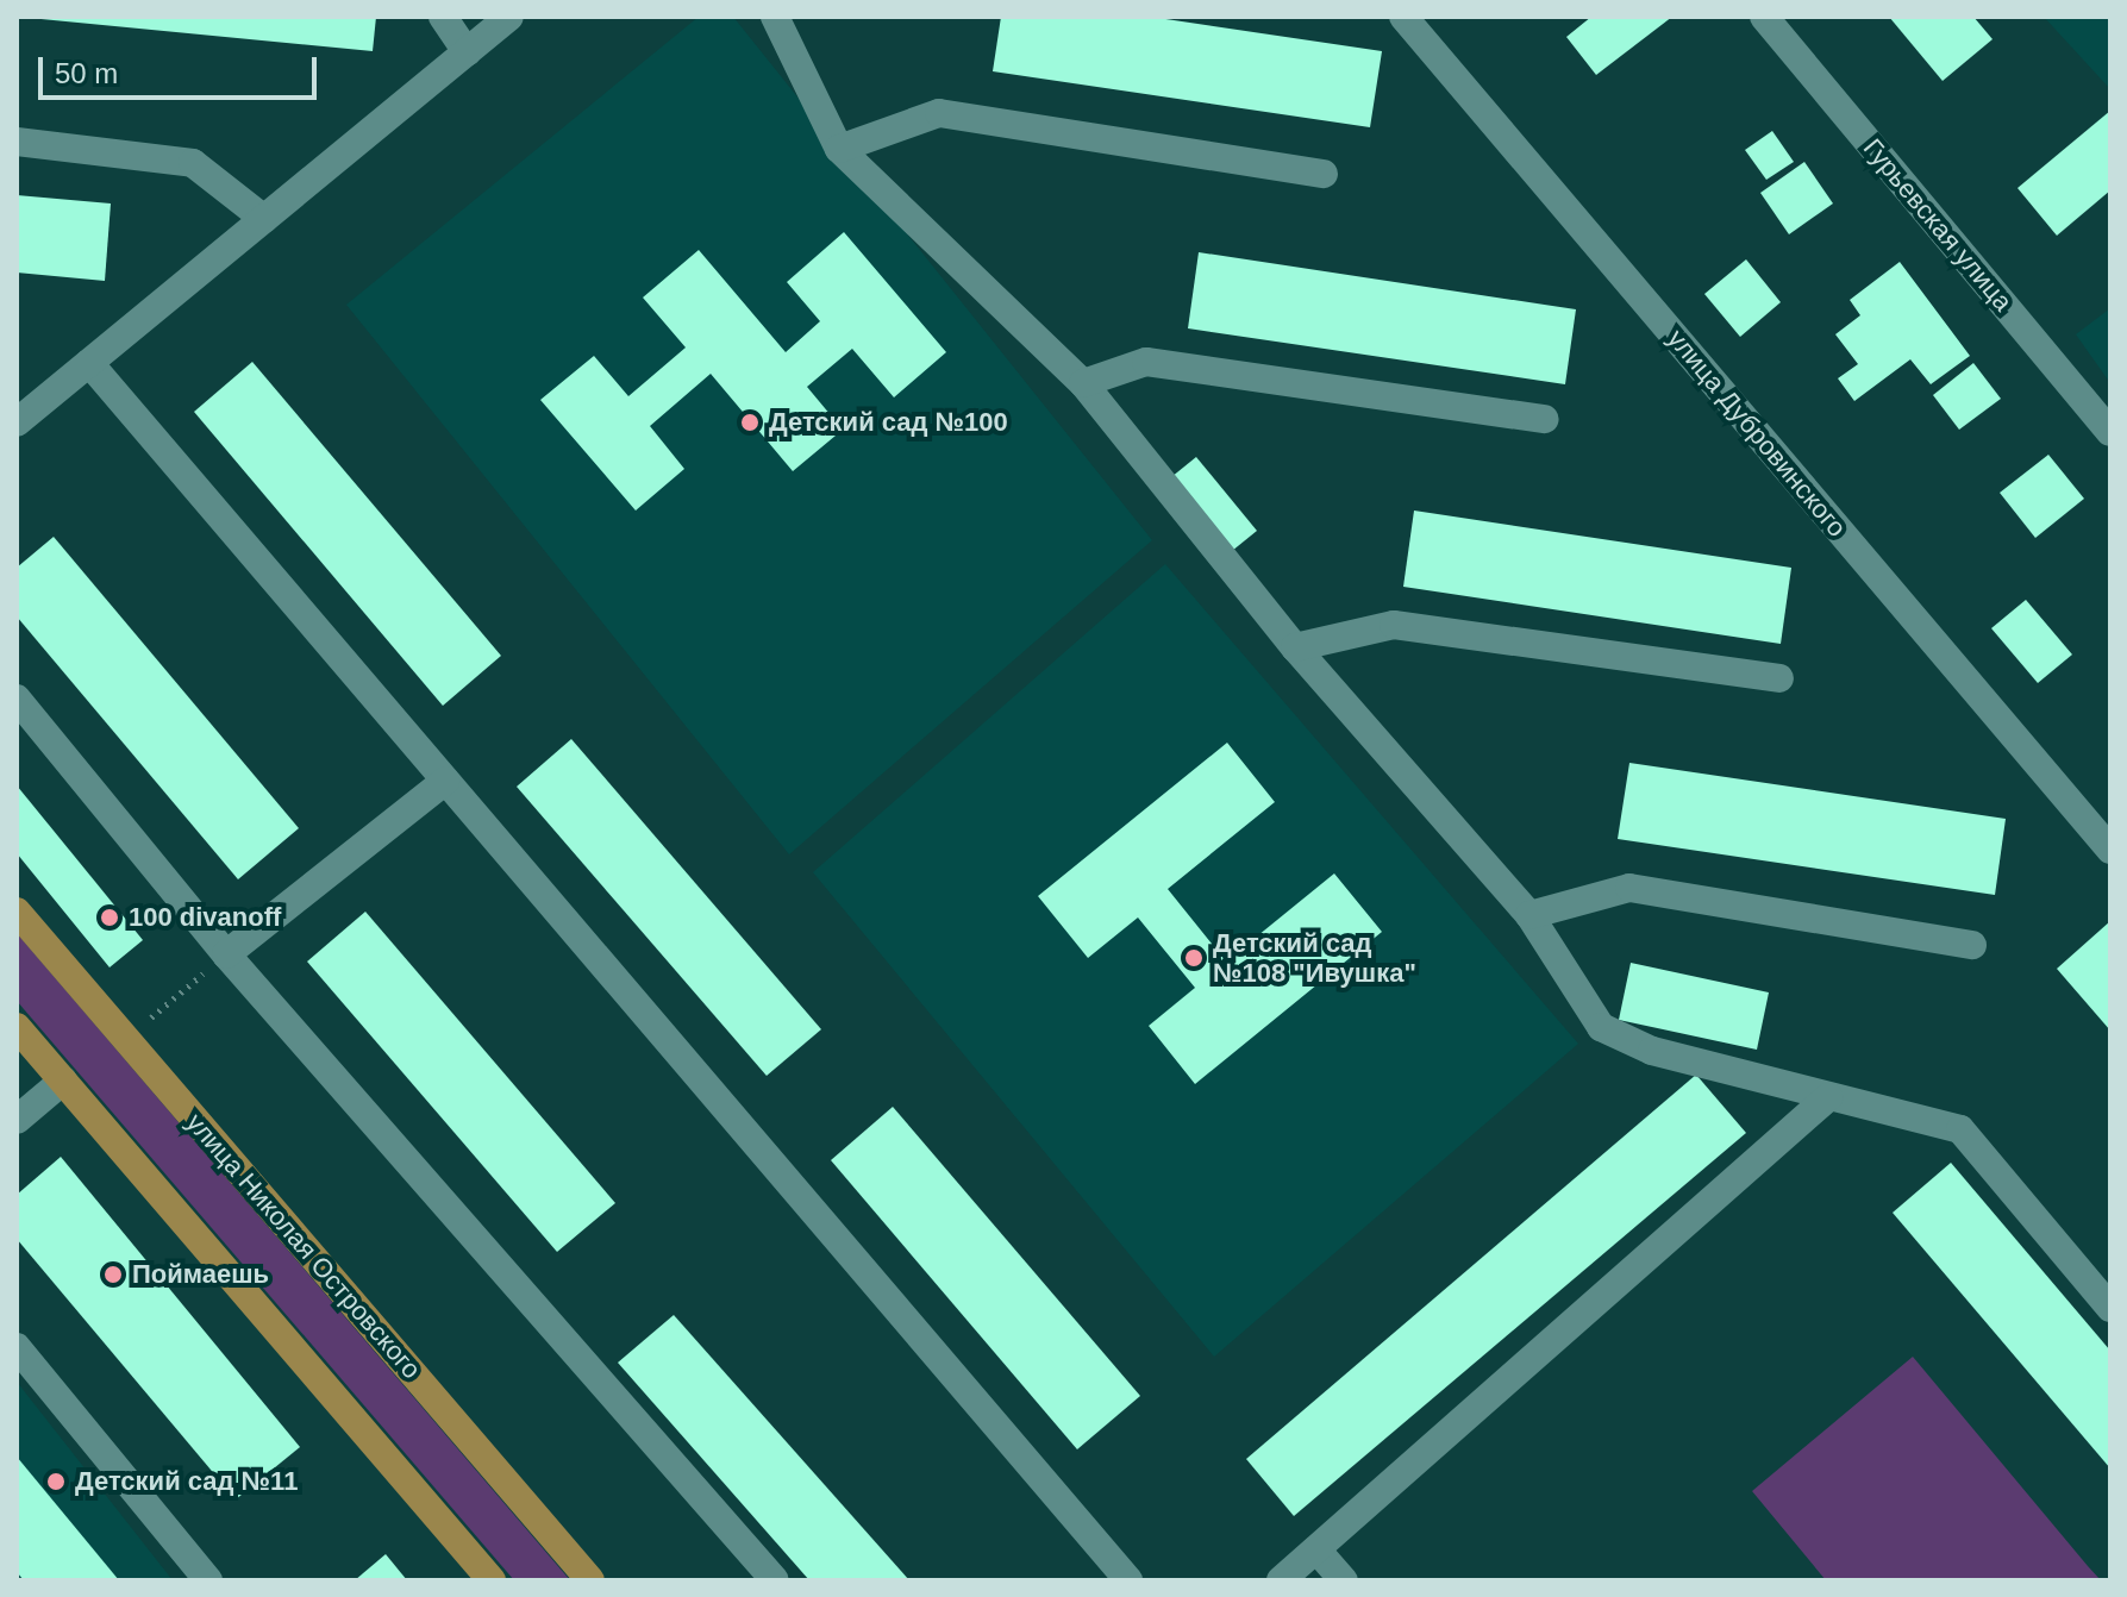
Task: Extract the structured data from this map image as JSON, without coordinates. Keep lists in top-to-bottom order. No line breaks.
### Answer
{"streets":{"main road":["улица Николая Островского"],"street":["Гурьевская улица","улица Дубровинского"]},"places":["Детский сад №100","100 divanoff","Детский сад №108 \"Ивушка\"","Поймаешь","Детский сад №11"],"scale_bar":"50 m"}
